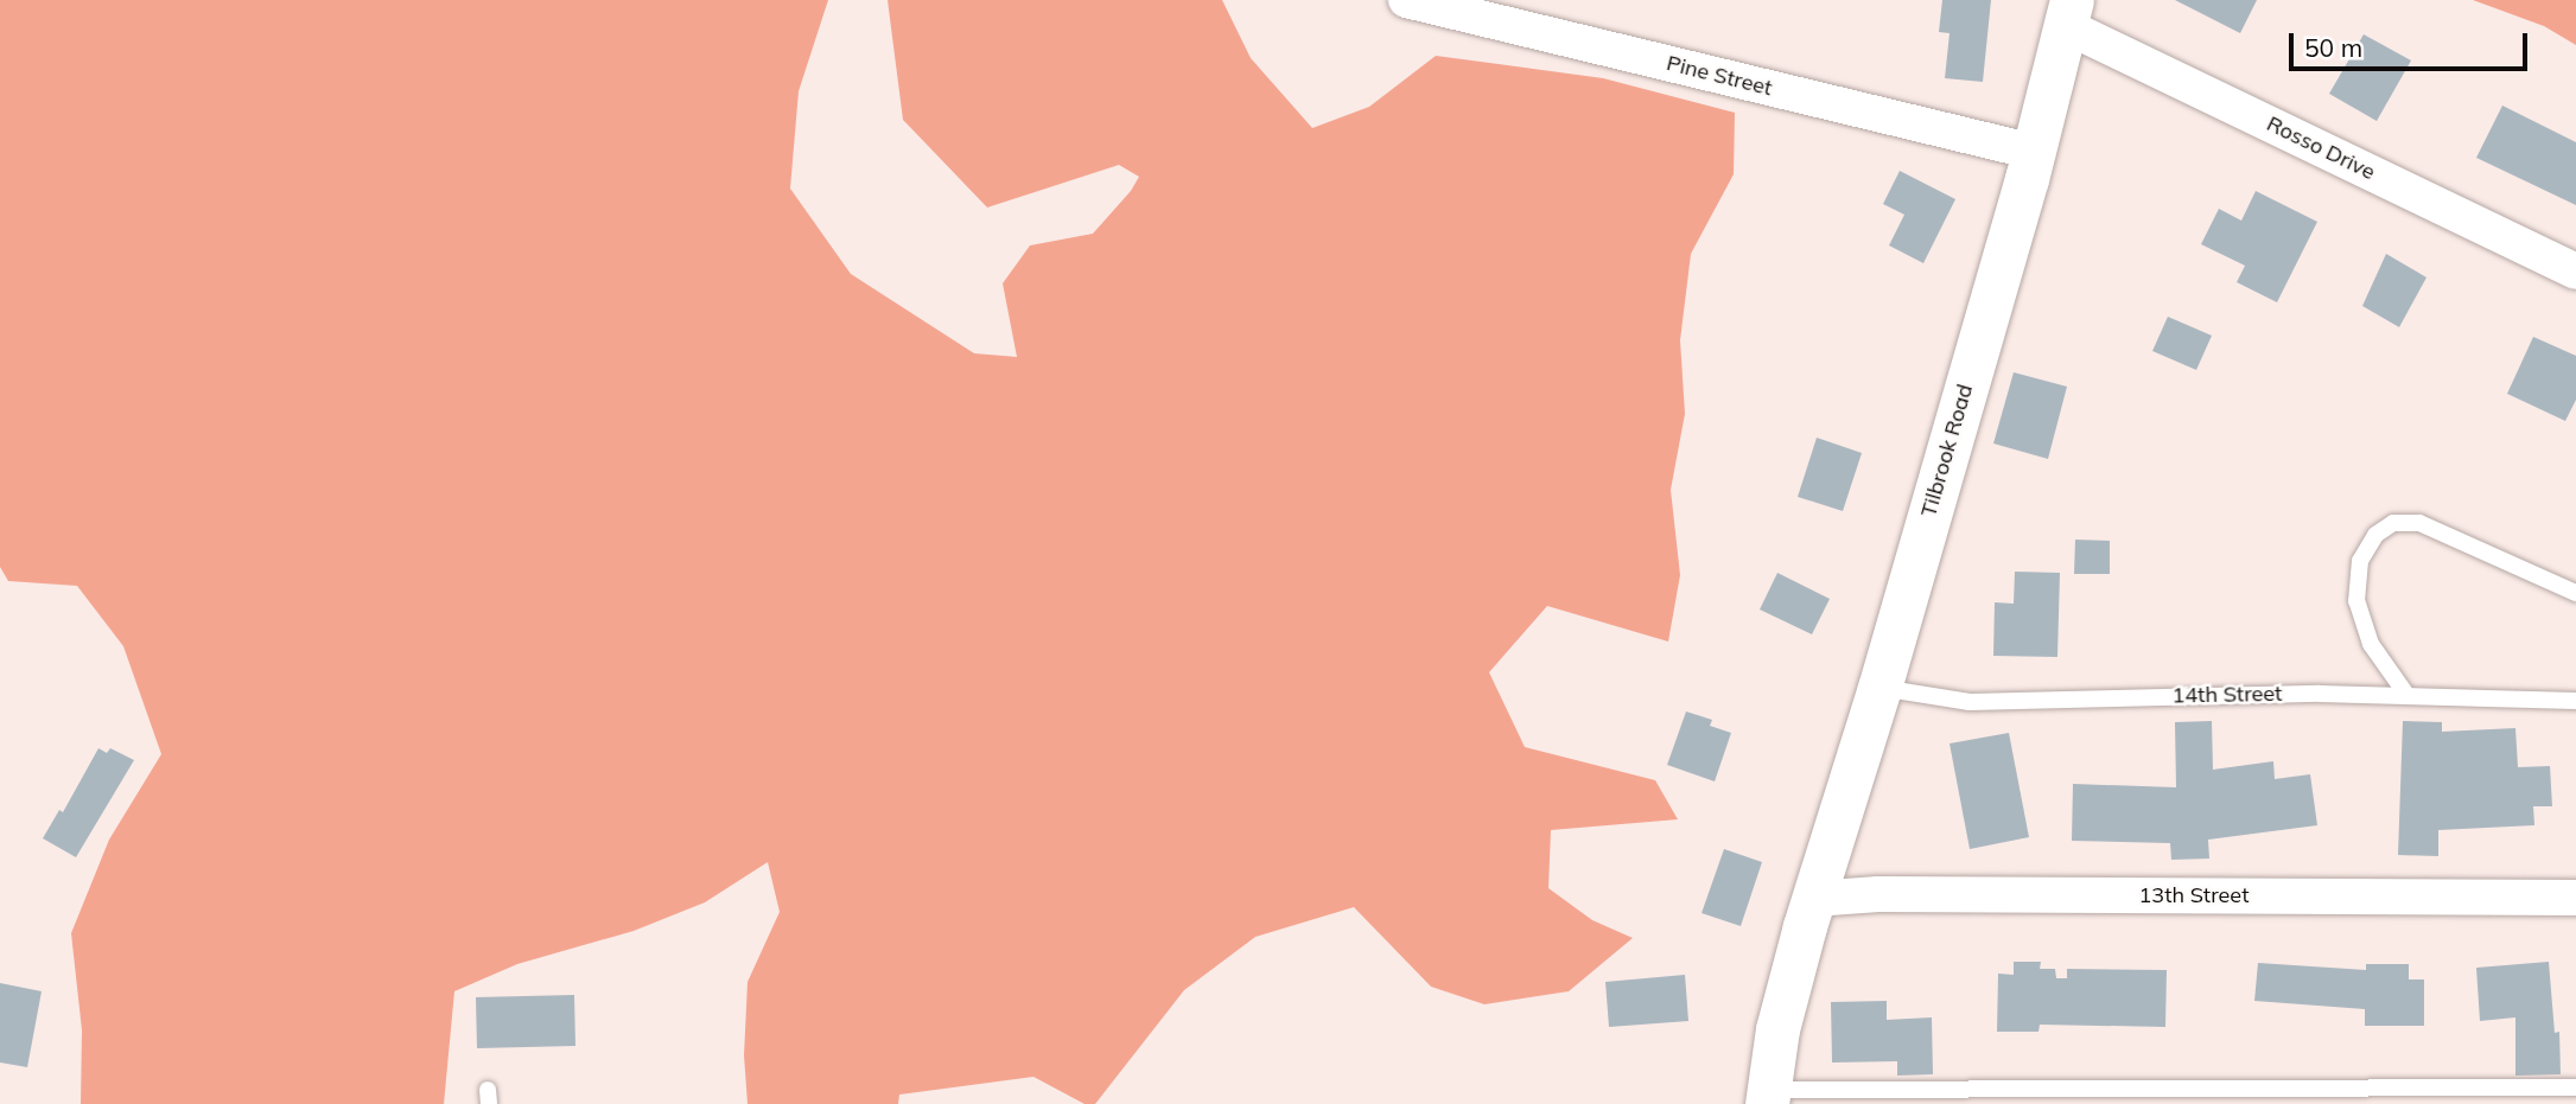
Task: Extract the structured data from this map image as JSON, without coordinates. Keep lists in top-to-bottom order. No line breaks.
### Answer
{"streets":{"street":["Pine Street","Rosso Drive","Tilbrook Road","13th Street"],"lane":["14th Street"]},"crossings":[["Pine Street","Tilbrook Road"],["Rosso Drive","Tilbrook Road"],["Tilbrook Road","14th Street"],["Tilbrook Road","13th Street"]],"scale_bar":"50 m"}
